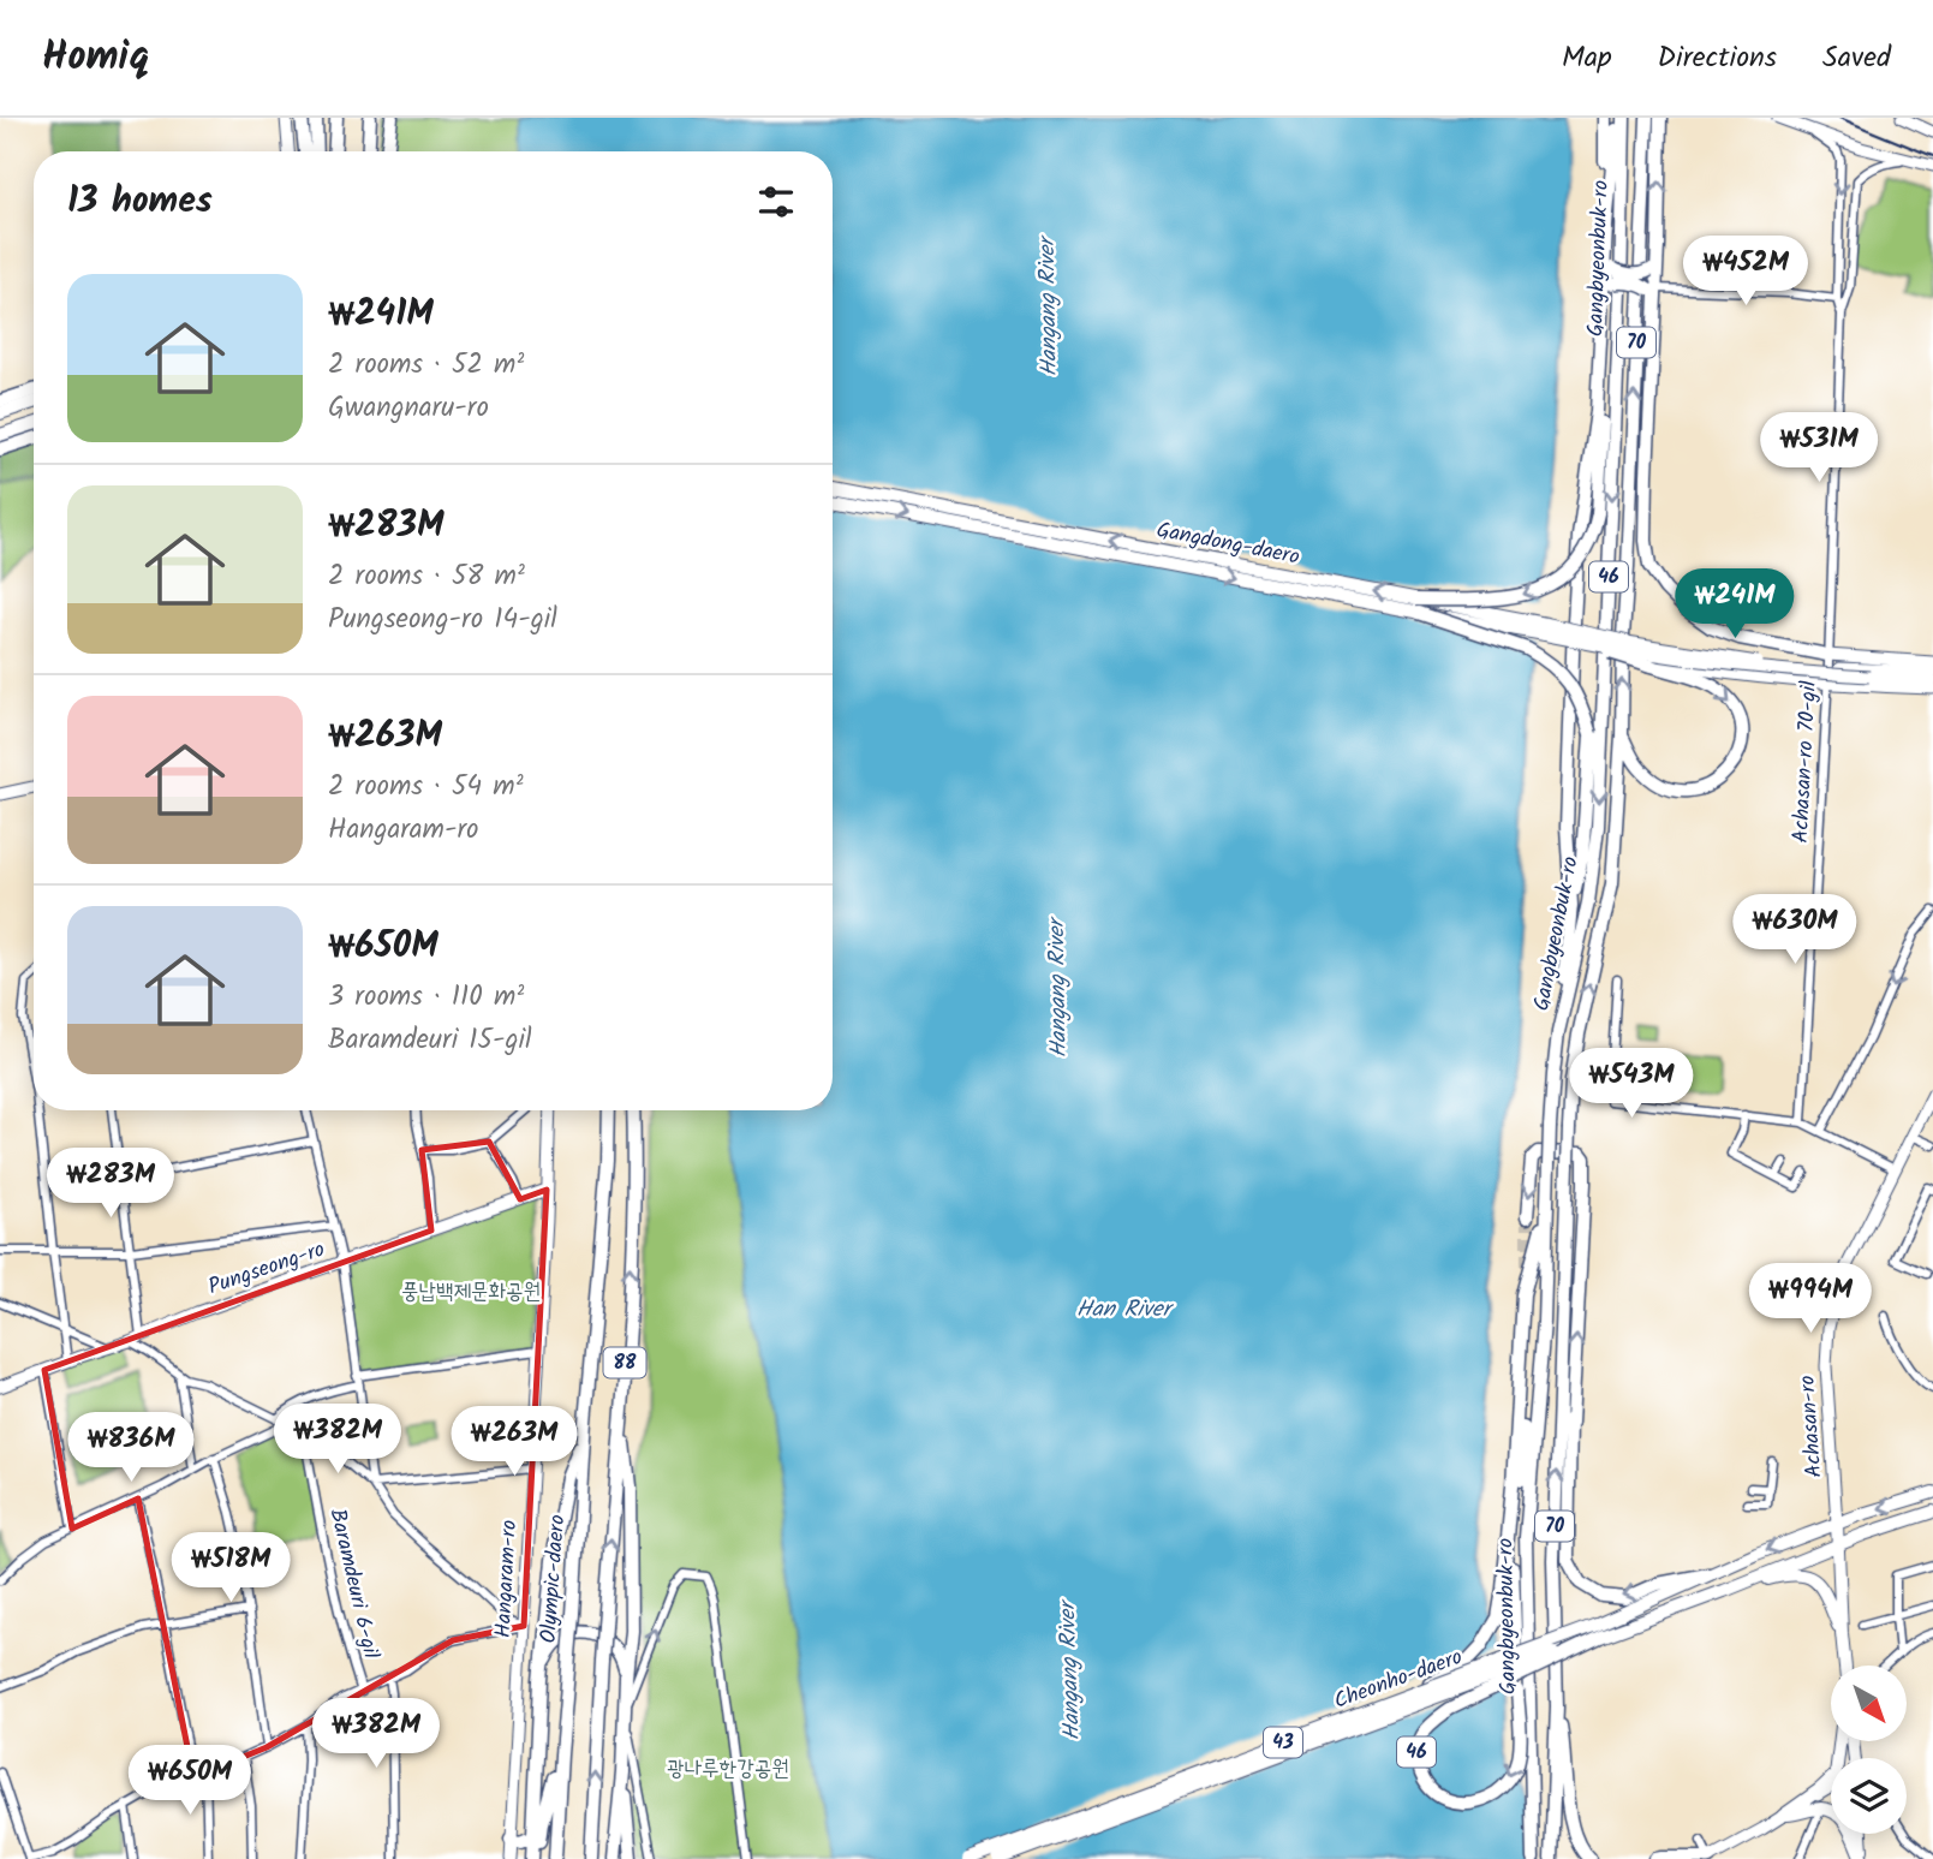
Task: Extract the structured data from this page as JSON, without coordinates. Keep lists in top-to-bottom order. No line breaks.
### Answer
{"streets":{"highway":["Gangbyeonbuk-ro","70","46","88","Olympic-daero"],"main road":["Gangdong-daero","Achasan-ro","Cheonho-daero","43"],"street":["Achasan-ro 70-gil","Pungseong-ro","Hangaram-ro","Baramdeuri 6-gil"]},"crossings":[["Gangbyeonbuk-ro","46"],["46","Cheonho-daero"],["Pungseong-ro","Hangaram-ro"],["Achasan-ro","Cheonho-daero"]],"water":["Hangang River","Han River"],"parks":["풍납백제문화공원","광나루한강공원"],"north":"bottom right","page":{"header":"Homiq","nav":["Map","Directions","Saved"],"heading":"13 homes","price":["₩452M","₩531M","₩241M","₩630M","₩543M","₩283M","₩994M","₩382M","₩263M","₩836M","₩518M","₩382M","₩650M"],"list":[{"name":"₩241M","note":"2 rooms · 52 m² · Gwangnaru-ro"},{"name":"₩283M","note":"2 rooms · 58 m² · Pungseong-ro 14-gil"},{"name":"₩263M","note":"2 rooms · 54 m² · Hangaram-ro"},{"name":"₩650M","note":"3 rooms · 110 m² · Baramdeuri 15-gil"}]}}
